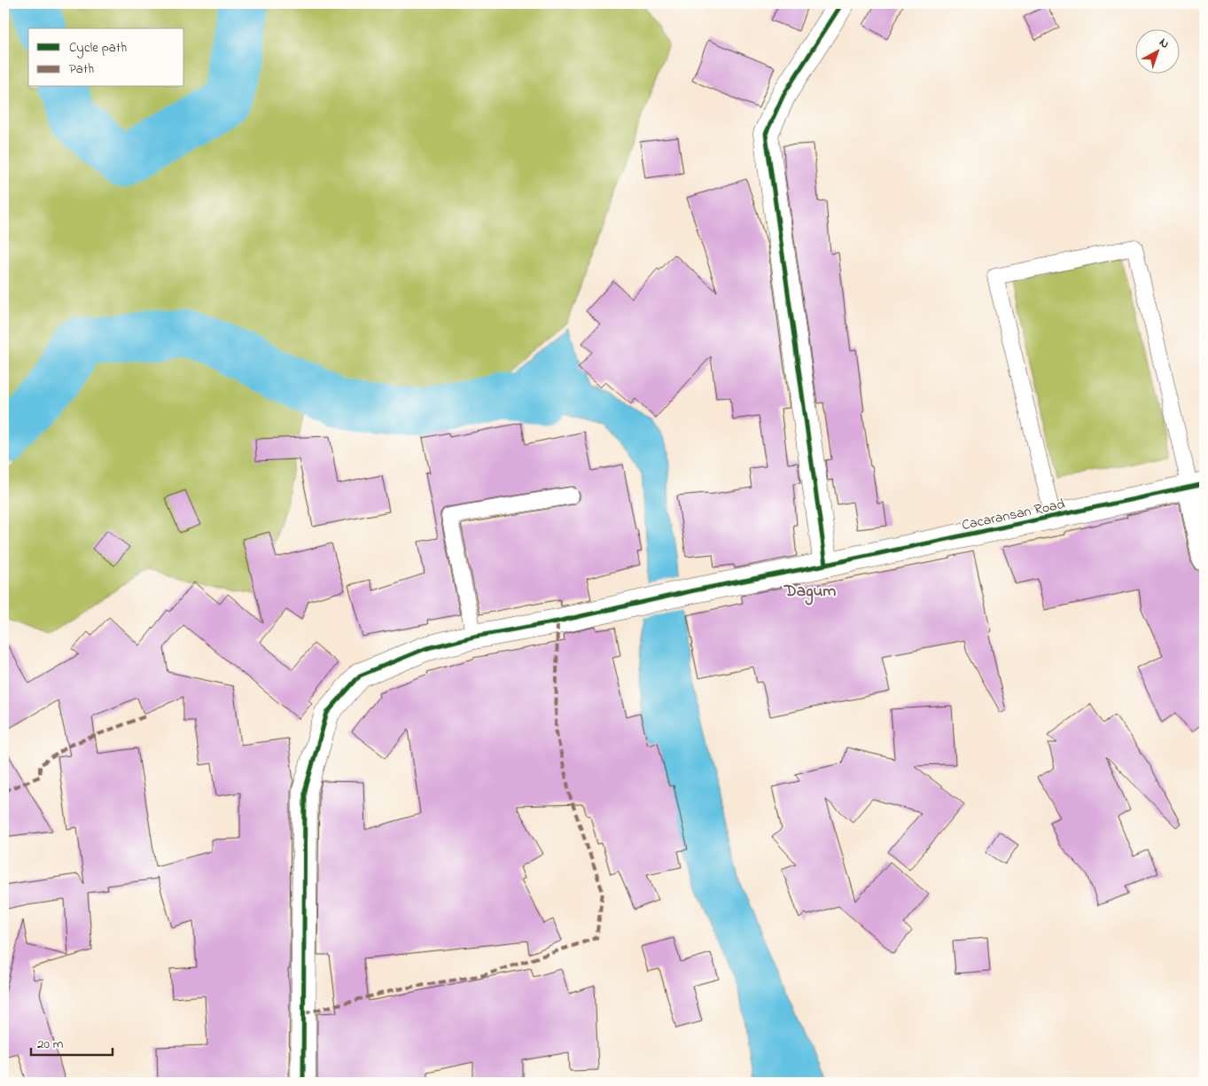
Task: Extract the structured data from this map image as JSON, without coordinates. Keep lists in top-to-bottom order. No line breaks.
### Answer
{"streets":{"street":["Cacaransan Road"]},"districts":["Dagum"],"legend":["Cycle path","Path"],"scale_bar":"20 m","north":"top right"}
